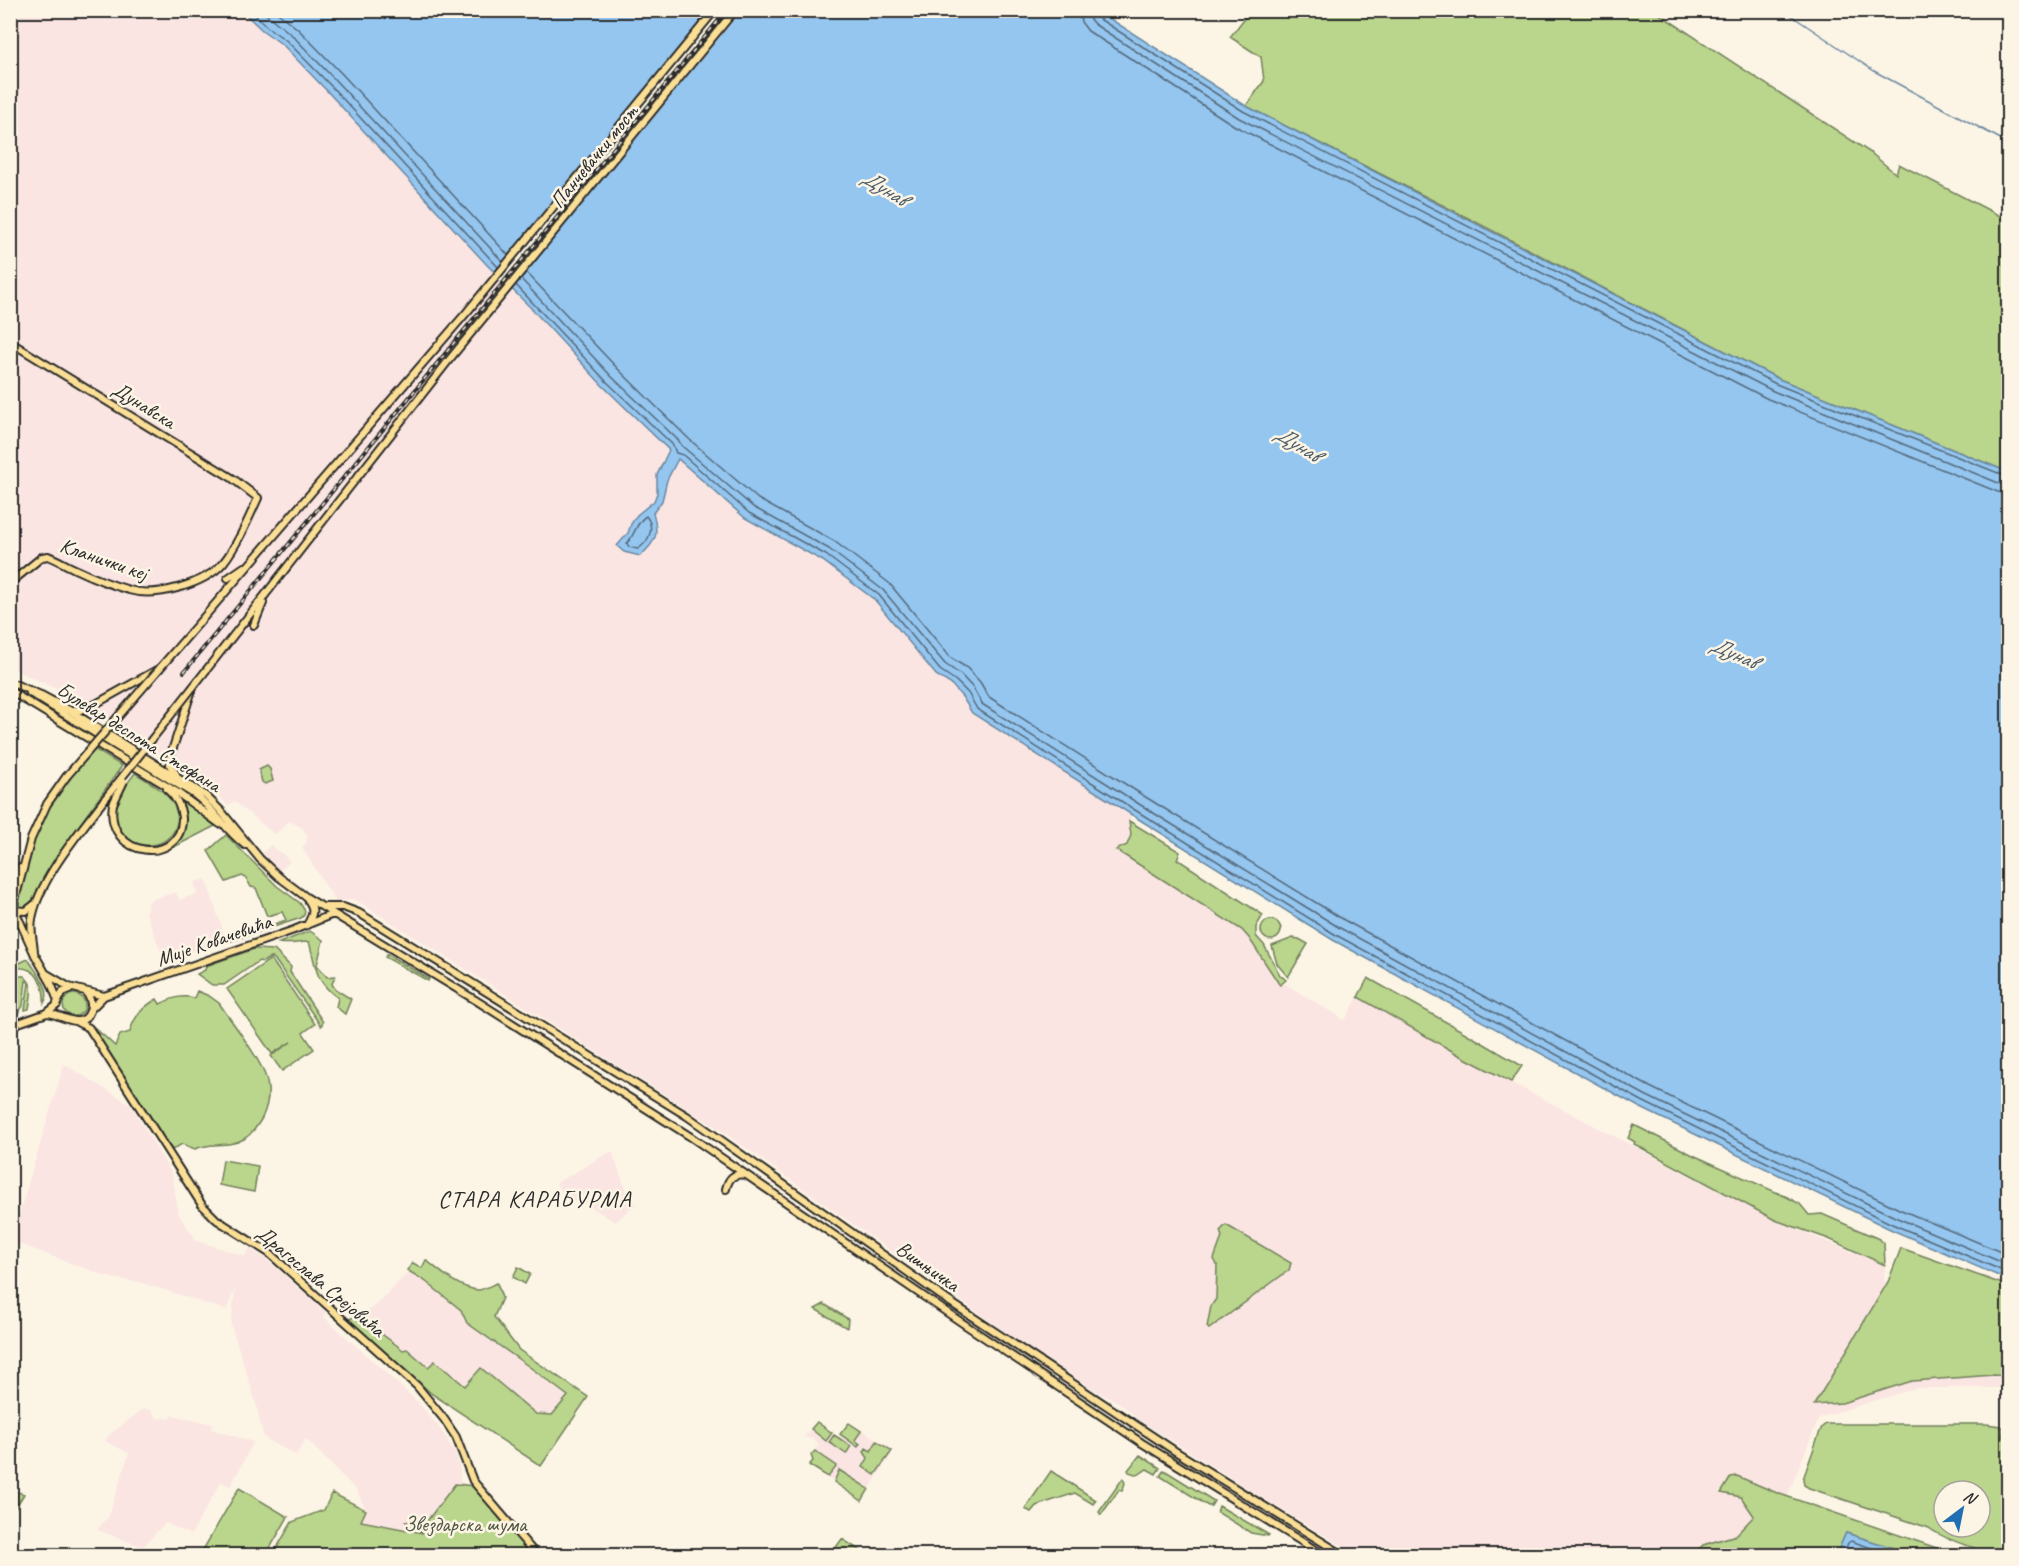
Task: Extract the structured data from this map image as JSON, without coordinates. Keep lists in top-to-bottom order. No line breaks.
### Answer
{"streets":{"main road":["Панчевачки мост","Дунавска","Кланички кеј","Булевар деспота Стефана","Мије Ковачевића","Вишњичка","Драгослава Срејовића"]},"crossings":[["Дунавска","Кланички кеј"],["Булевар деспота Стефана","Мије Ковачевића"],["Булевар деспота Стефана","Вишњичка"],["Мије Ковачевића","Драгослава Срејовића"]],"districts":["СТАРА КАРАБУРМА"],"water":["Дунав"],"parks":["Звездарска шума"],"north":"top right"}
